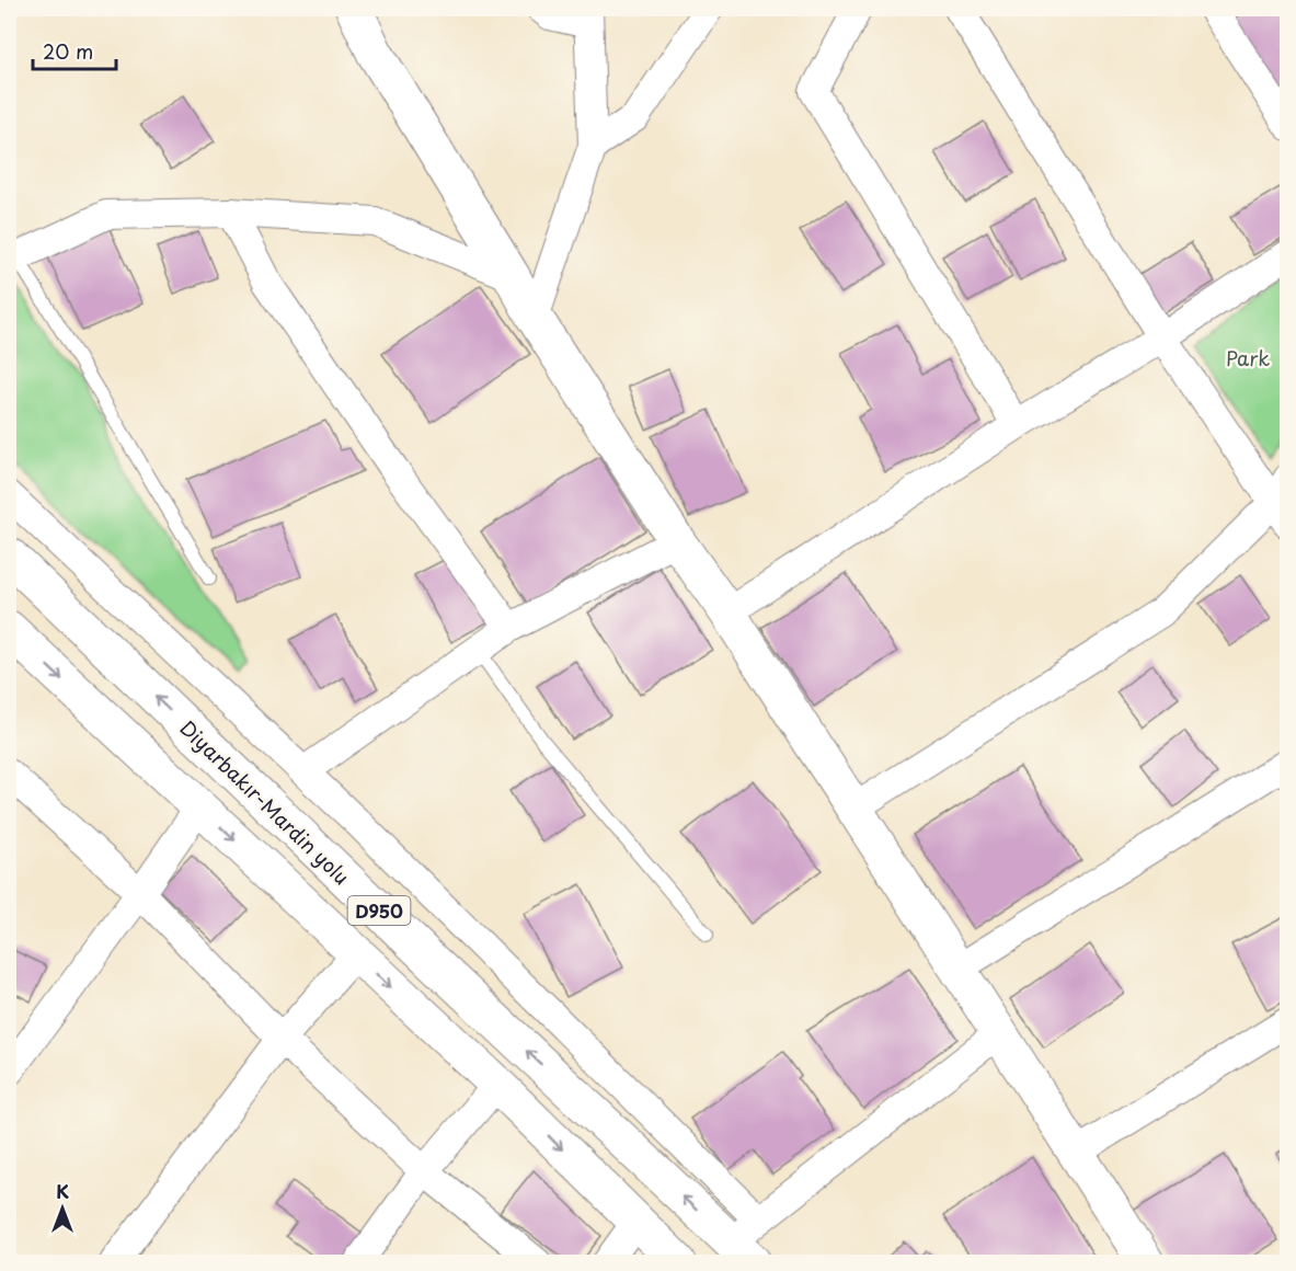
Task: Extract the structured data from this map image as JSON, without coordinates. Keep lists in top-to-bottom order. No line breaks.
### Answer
{"streets":{"main road":["Diyarbakır-Mardin yolu","D950"]},"parks":["Park"],"scale_bar":"20 m","north":"top"}
